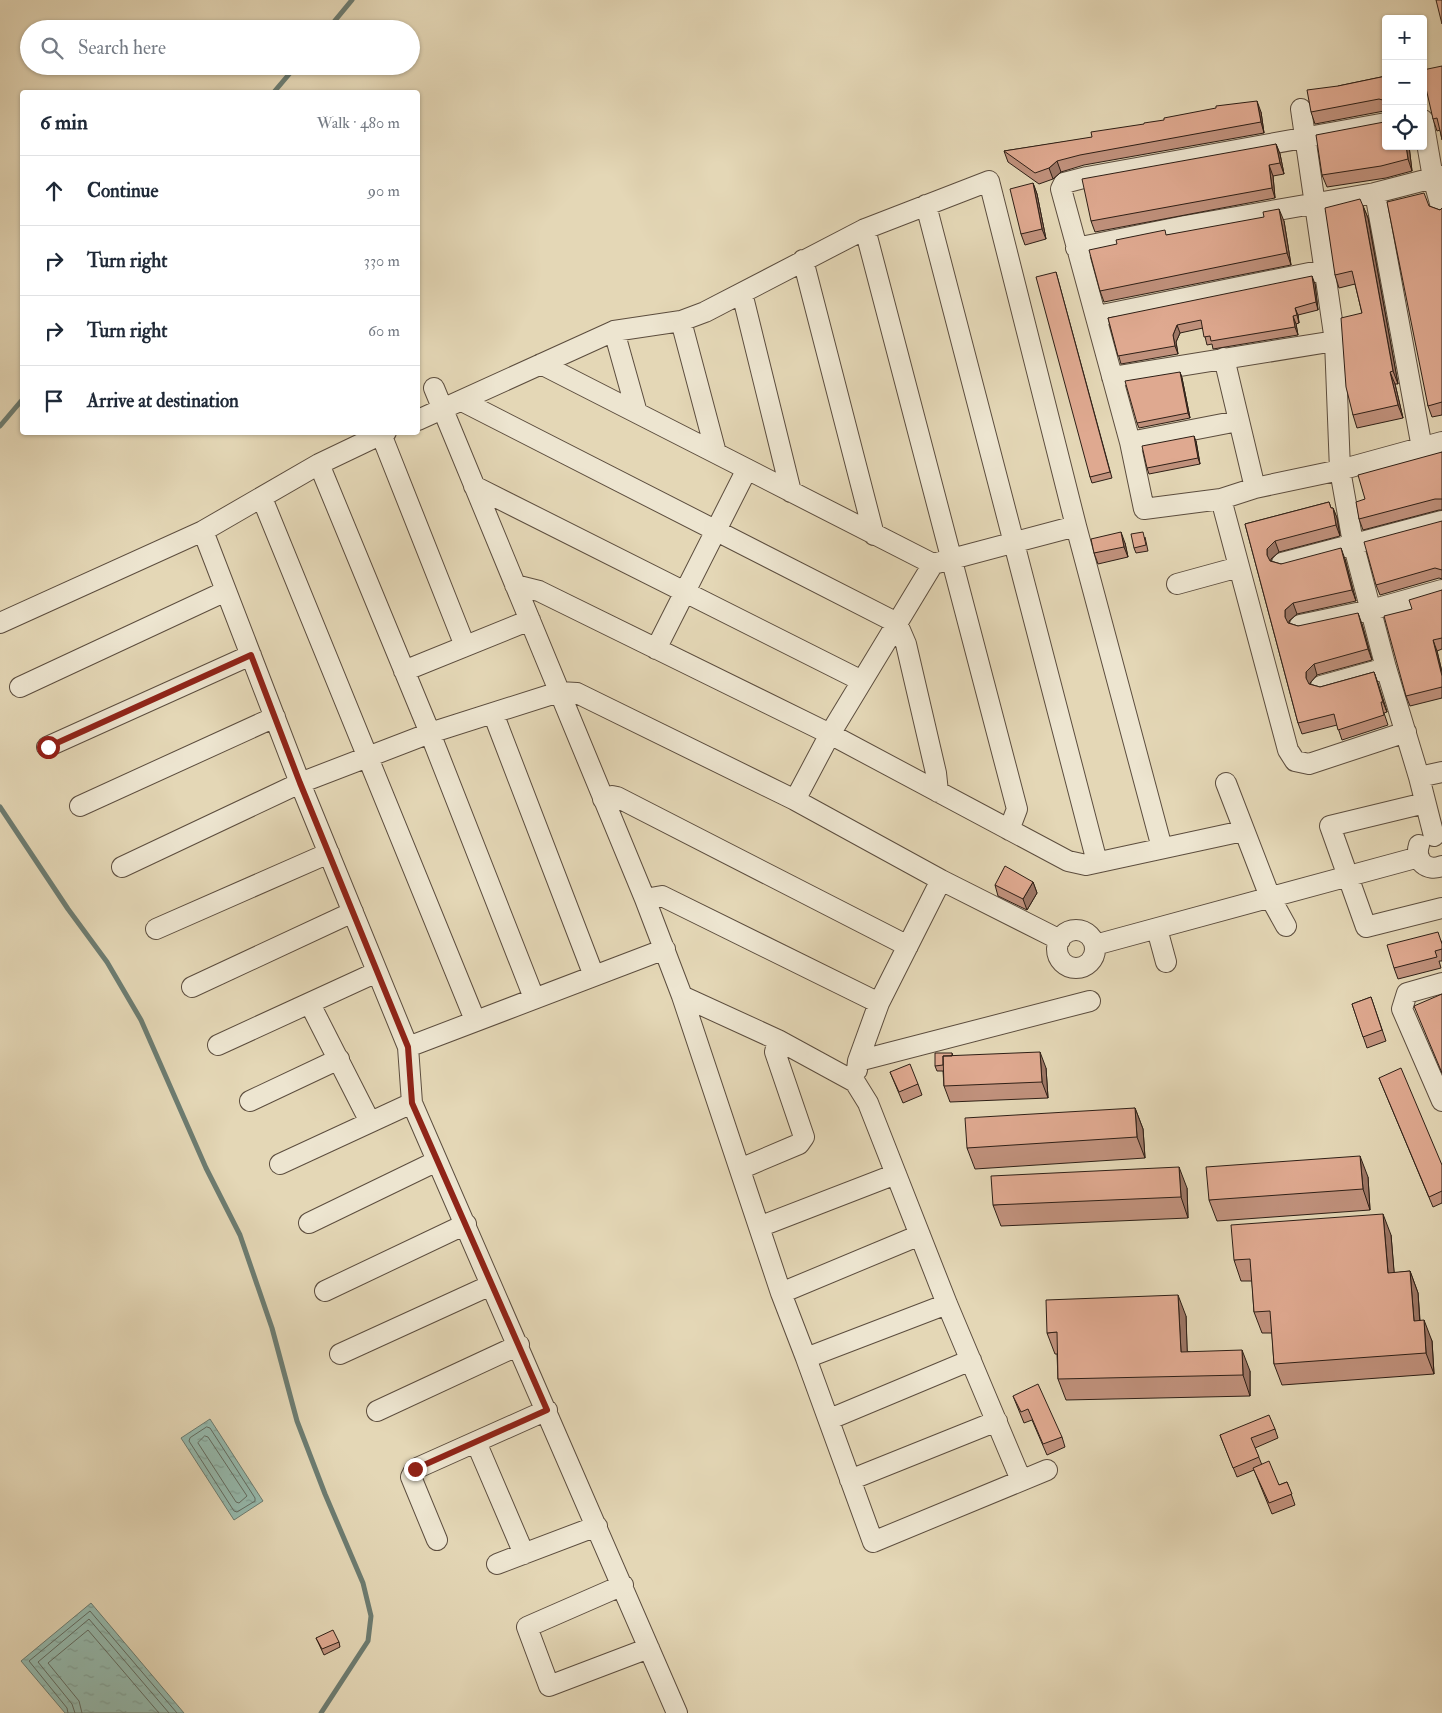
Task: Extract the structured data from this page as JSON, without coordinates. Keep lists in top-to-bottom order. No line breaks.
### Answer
{"page":{"map_buttons":["+","−"],"search":"Search here","heading":["6 min","Walk · 480 m"],"list":[["Continue","90 m"],["Turn right","330 m"],["Turn right","60 m"],"Arrive at destination"]}}
